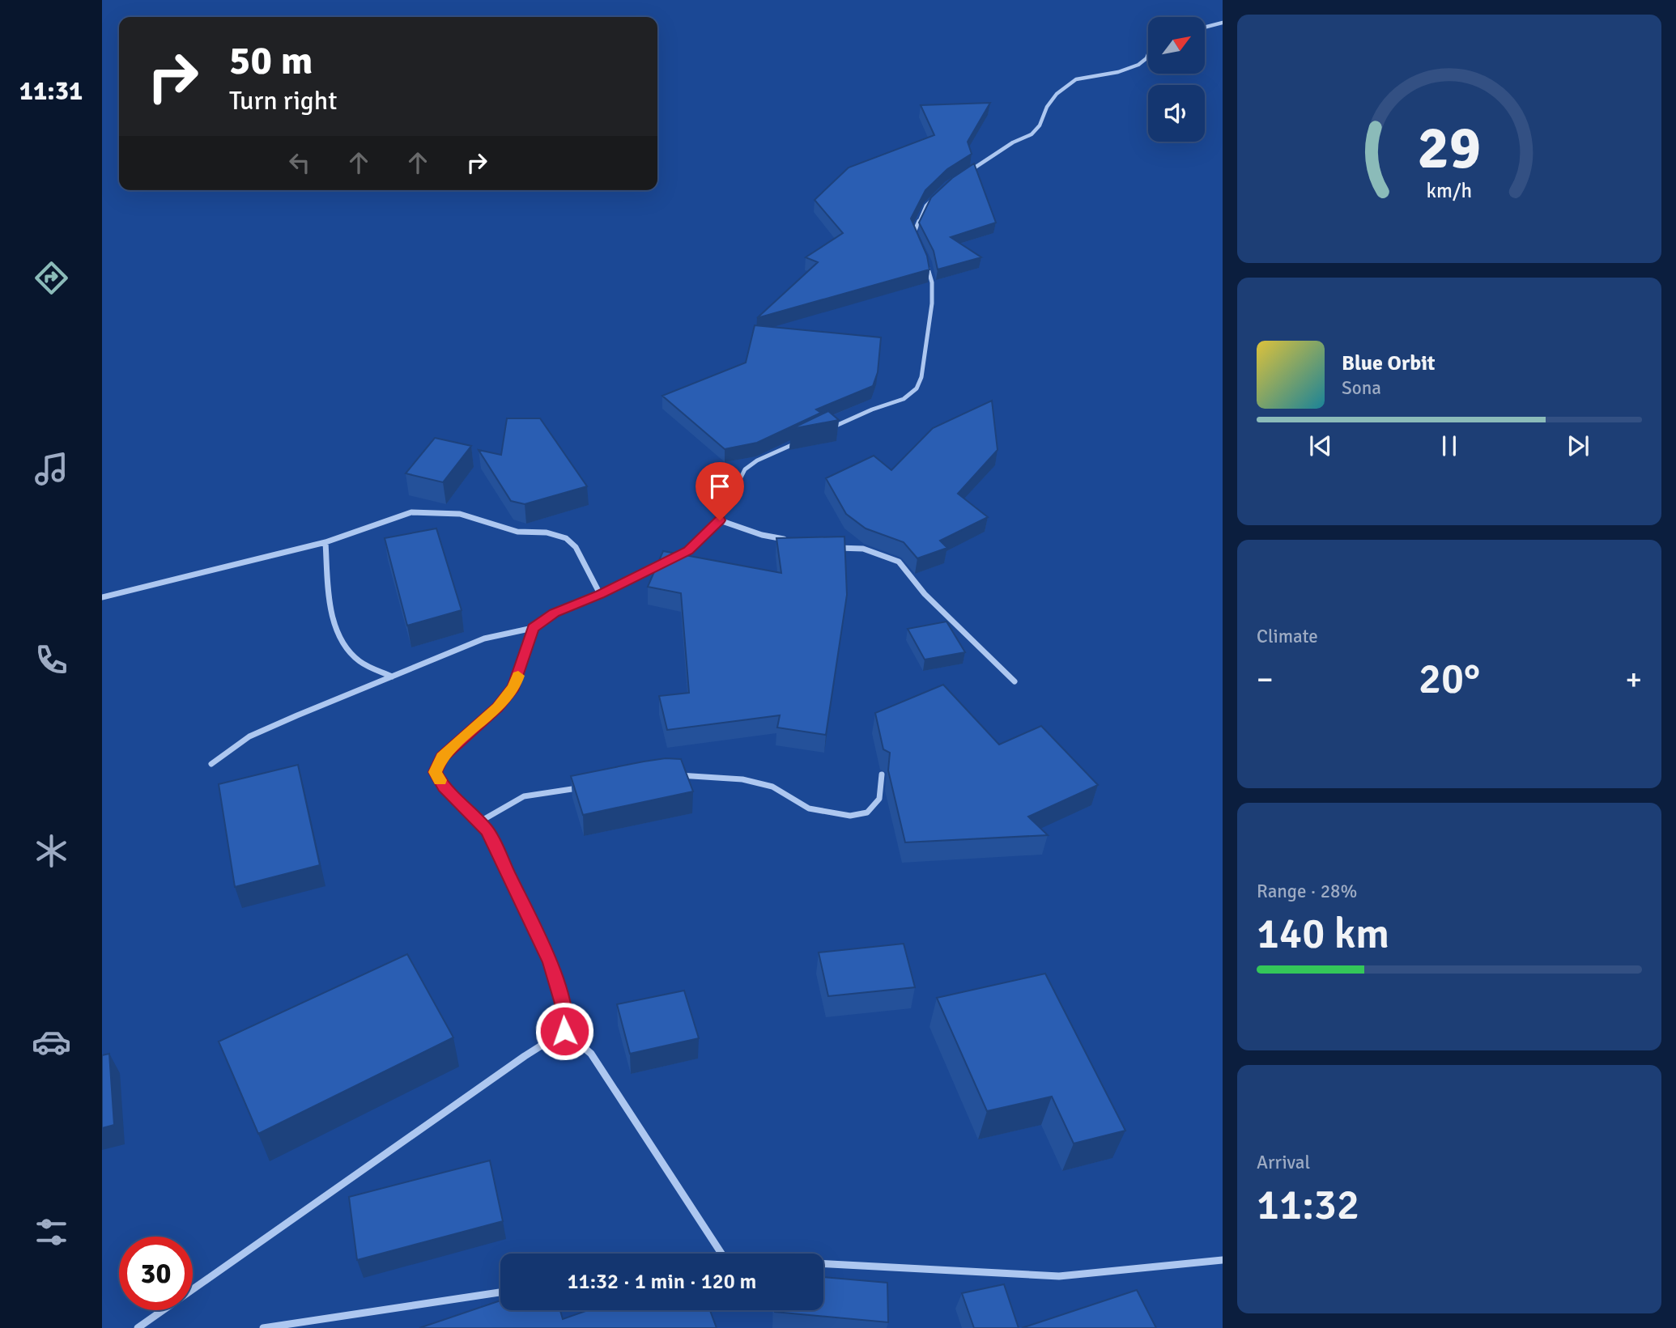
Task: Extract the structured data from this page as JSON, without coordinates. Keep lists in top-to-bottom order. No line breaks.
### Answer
{"north":"top right","page":{"tabs":"11:31","turn":["50 m","Turn right"],"song":["Blue Orbit","Sona"],"tile":["Climate",["Range · 28%","140 km"],["Arrival","11:32"]],"heat":["−","20°","+"],"limit":"30","trip":"11:32 · 1 min · 120 m","gauge":["29","km/h"]}}
